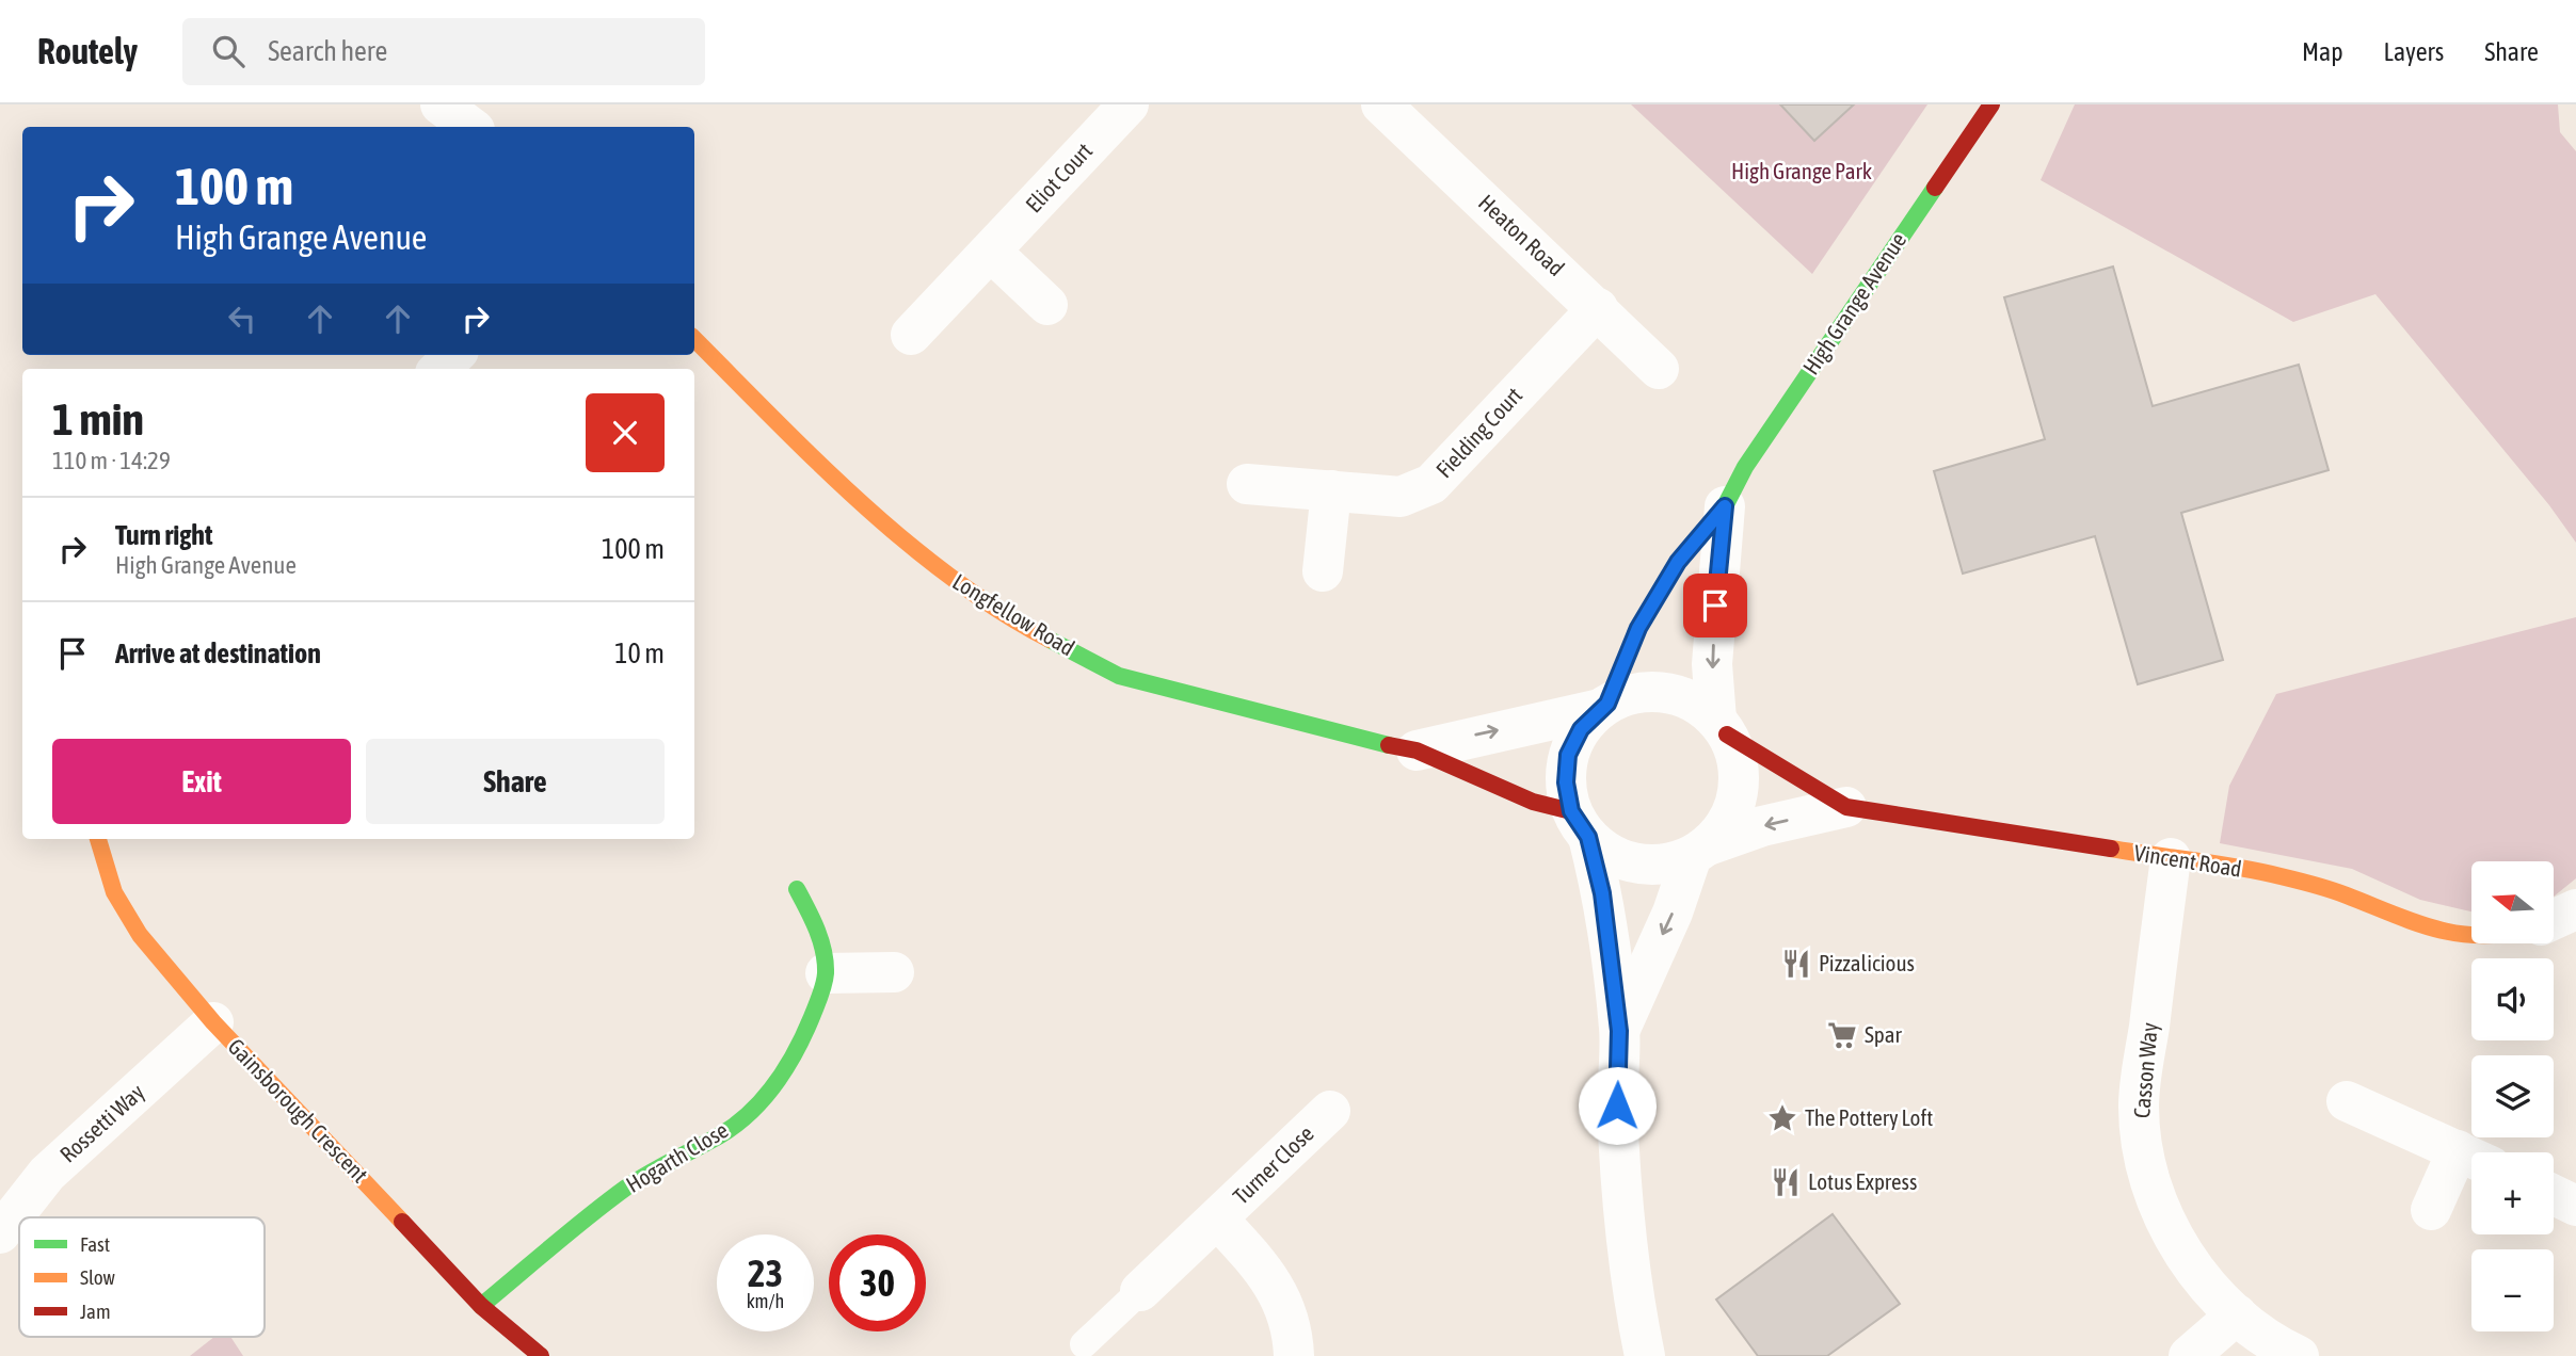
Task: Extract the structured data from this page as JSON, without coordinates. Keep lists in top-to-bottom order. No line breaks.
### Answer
{"streets":{"street":["Eliot Court","Heaton Road","High Grange Avenue","Fielding Court","Longfellow Road","Vincent Road","Casson Way","Gainsborough Crescent","Rossetti Way","Hogarth Close","Turner Close"]},"crossings":[["Heaton Road","Fielding Court"],["High Grange Avenue","Vincent Road"],["Vincent Road","Casson Way"],["Gainsborough Crescent","Rossetti Way"],["Gainsborough Crescent","Hogarth Close"]],"parks":["High Grange Park"],"places":{"restaurant":["Pizzalicious","Lotus Express"],"supermarket":["Spar"],"place":["The Pottery Loft"]},"legend":["Fast","Slow","Jam"],"north":"left","page":{"header":"Routely","search":"Search here","nav":["Map","Layers","Share"],"turn":["100 m","High Grange Avenue"],"heading":["1 min","110 m · 14:29"],"list":[{"name":"Turn right","note":"High Grange Avenue","value":"100 m"},{"name":"Arrive at destination","value":"10 m"}],"buttons":["Exit","Share"],"map_buttons":["+","−"],"speed":"23 km/h","limit":"30"}}
